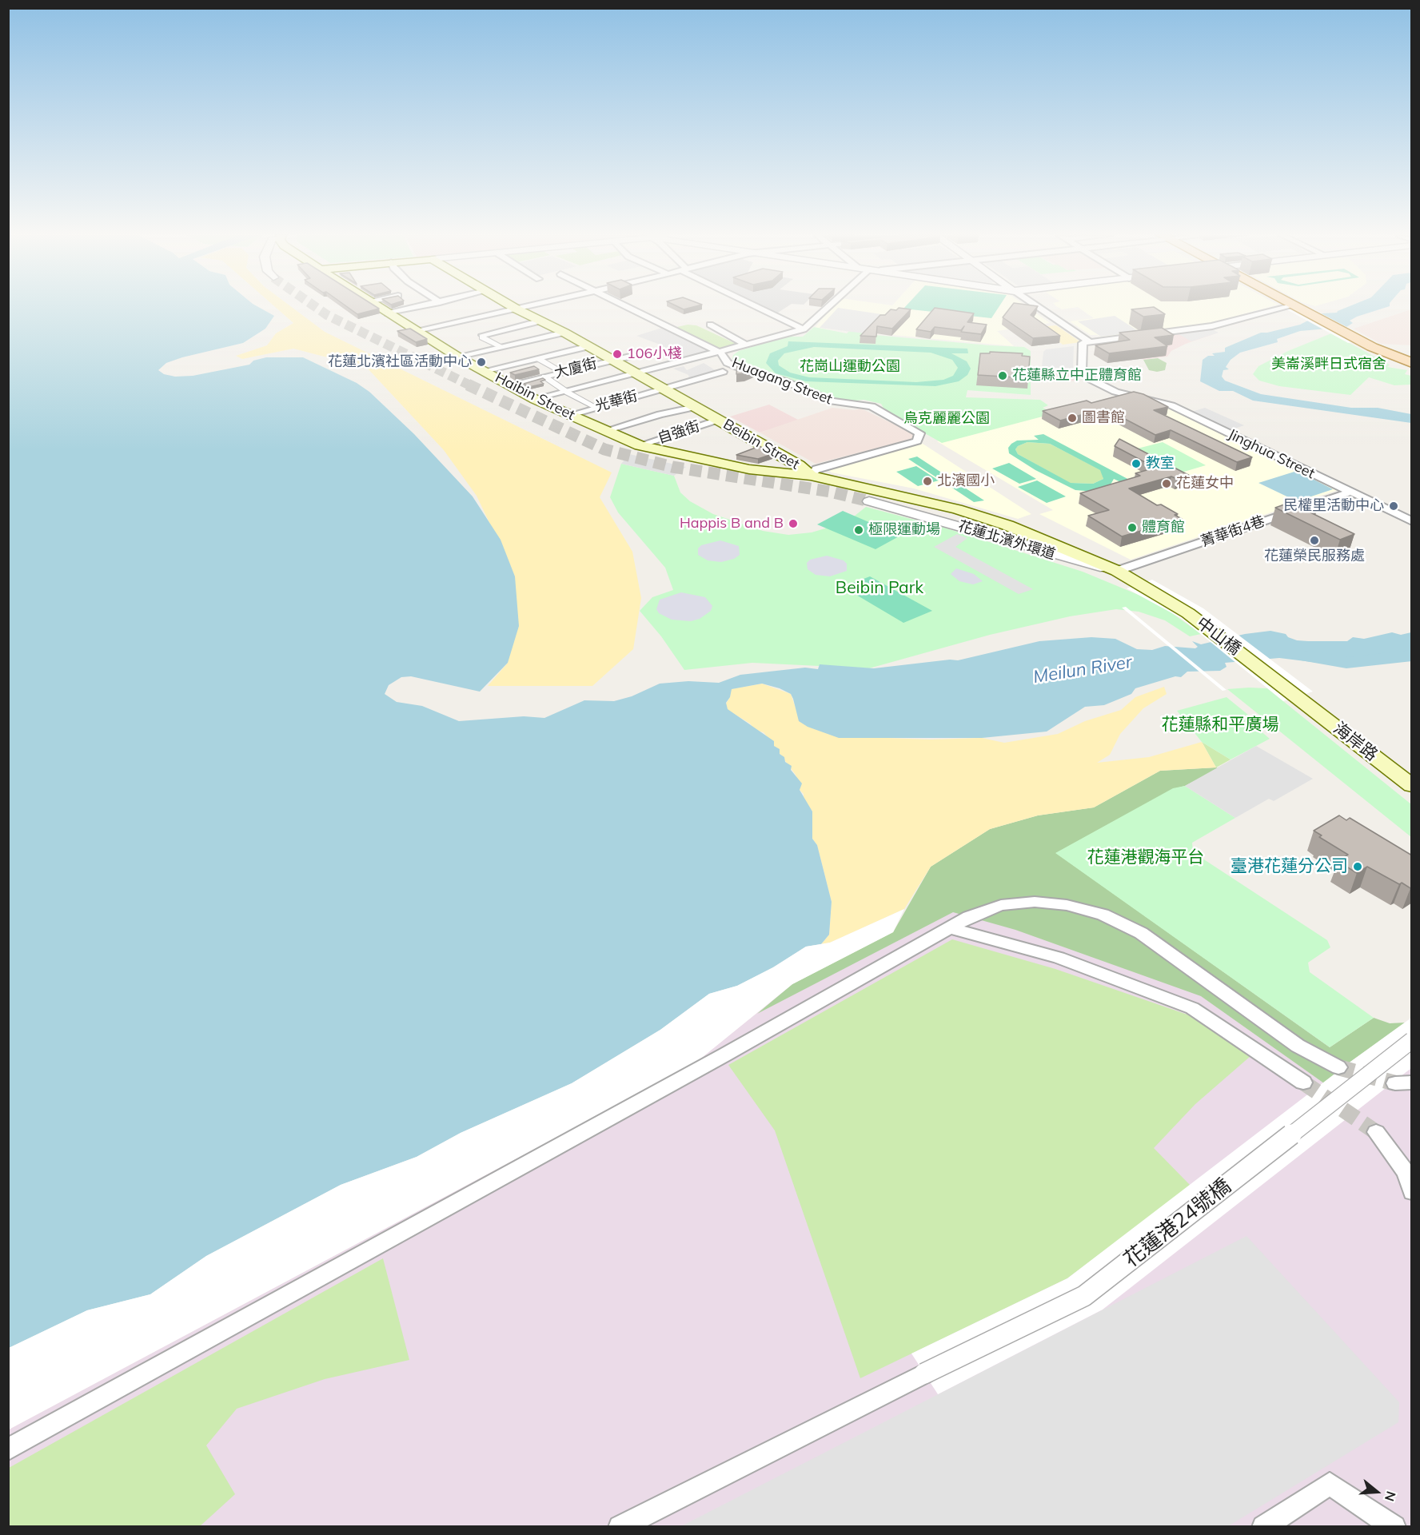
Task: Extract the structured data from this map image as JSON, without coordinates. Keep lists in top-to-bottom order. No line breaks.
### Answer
{"streets":{"main road":["Haibin Street","Beibin Street","中山橋","海岸路"],"street":["大廈街","Huagang Street","光華街","自強街","Jinghua Street","菁華街4巷","花蓮北濱外環道","花蓮港24號橋"]},"crossings":[["大廈街","Haibin Street"],["大廈街","Beibin Street"],["Huagang Street","Haibin Street"],["Huagang Street","Beibin Street"],["Haibin Street","光華街"],["Haibin Street","自強街"],["Haibin Street","Beibin Street"],["光華街","Beibin Street"],["自強街","Beibin Street"],["Beibin Street","菁華街4巷"],["Beibin Street","花蓮北濱外環道"],["Beibin Street","中山橋"],["Jinghua Street","菁華街4巷"],["菁華街4巷","花蓮北濱外環道"],["菁華街4巷","中山橋"],["花蓮北濱外環道","中山橋"],["中山橋","海岸路"]],"water":["Meilun River"],"parks":["美崙溪畔日式宿舍","花崗山運動公園","烏克麗麗公園","Beibin Park","花蓮縣和平廣場","花蓮港觀海平台"],"places":["106小棧","花蓮北濱社區活動中心","花蓮縣立中正體育館","圖書館","教室","北濱國小","花蓮女中","民權里活動中心","Happis B and B","體育館","極限運動場","花蓮榮民服務處","臺港花蓮分公司"],"north":"right"}
